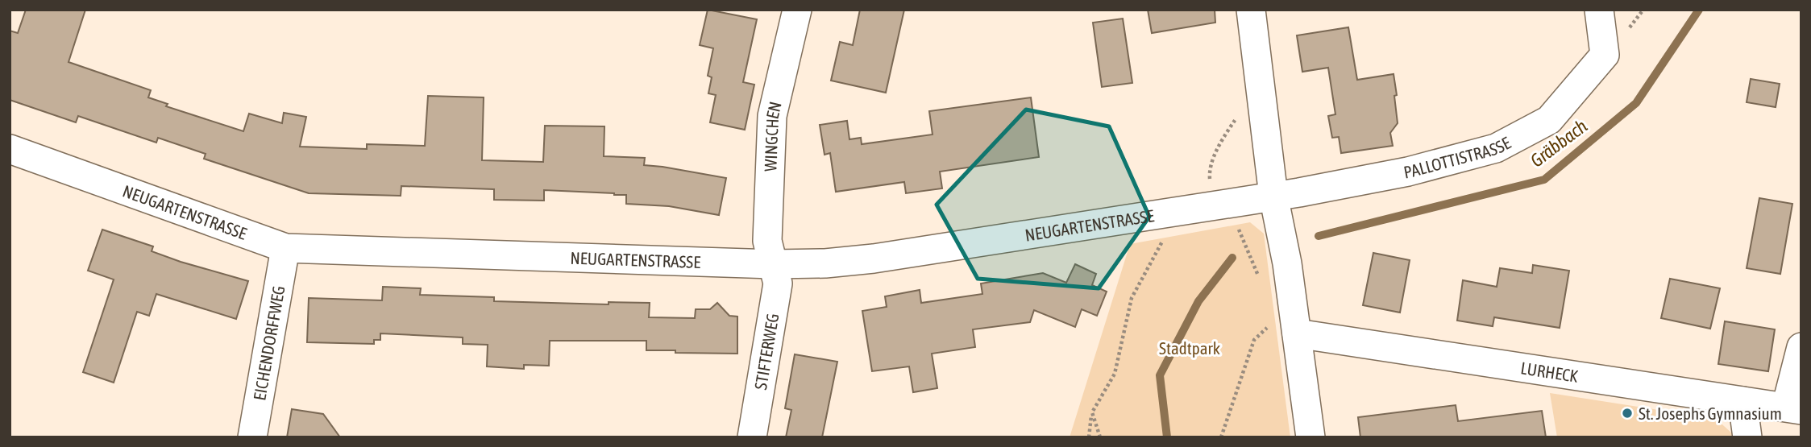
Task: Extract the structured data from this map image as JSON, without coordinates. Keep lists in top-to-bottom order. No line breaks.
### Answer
{"streets":{"street":["WINGCHEN","PALLOTTISTRASSE","NEUGARTENSTRASSE","EICHENDORFFWEG","STIFTERWEG","LURHECK"]},"crossings":[["WINGCHEN","NEUGARTENSTRASSE"],["WINGCHEN","STIFTERWEG"],["PALLOTTISTRASSE","NEUGARTENSTRASSE"],["NEUGARTENSTRASSE","EICHENDORFFWEG"],["NEUGARTENSTRASSE","STIFTERWEG"]],"water":["Gräbbach"],"parks":["Stadtpark"],"places":["St. Josephs Gymnasium"]}
